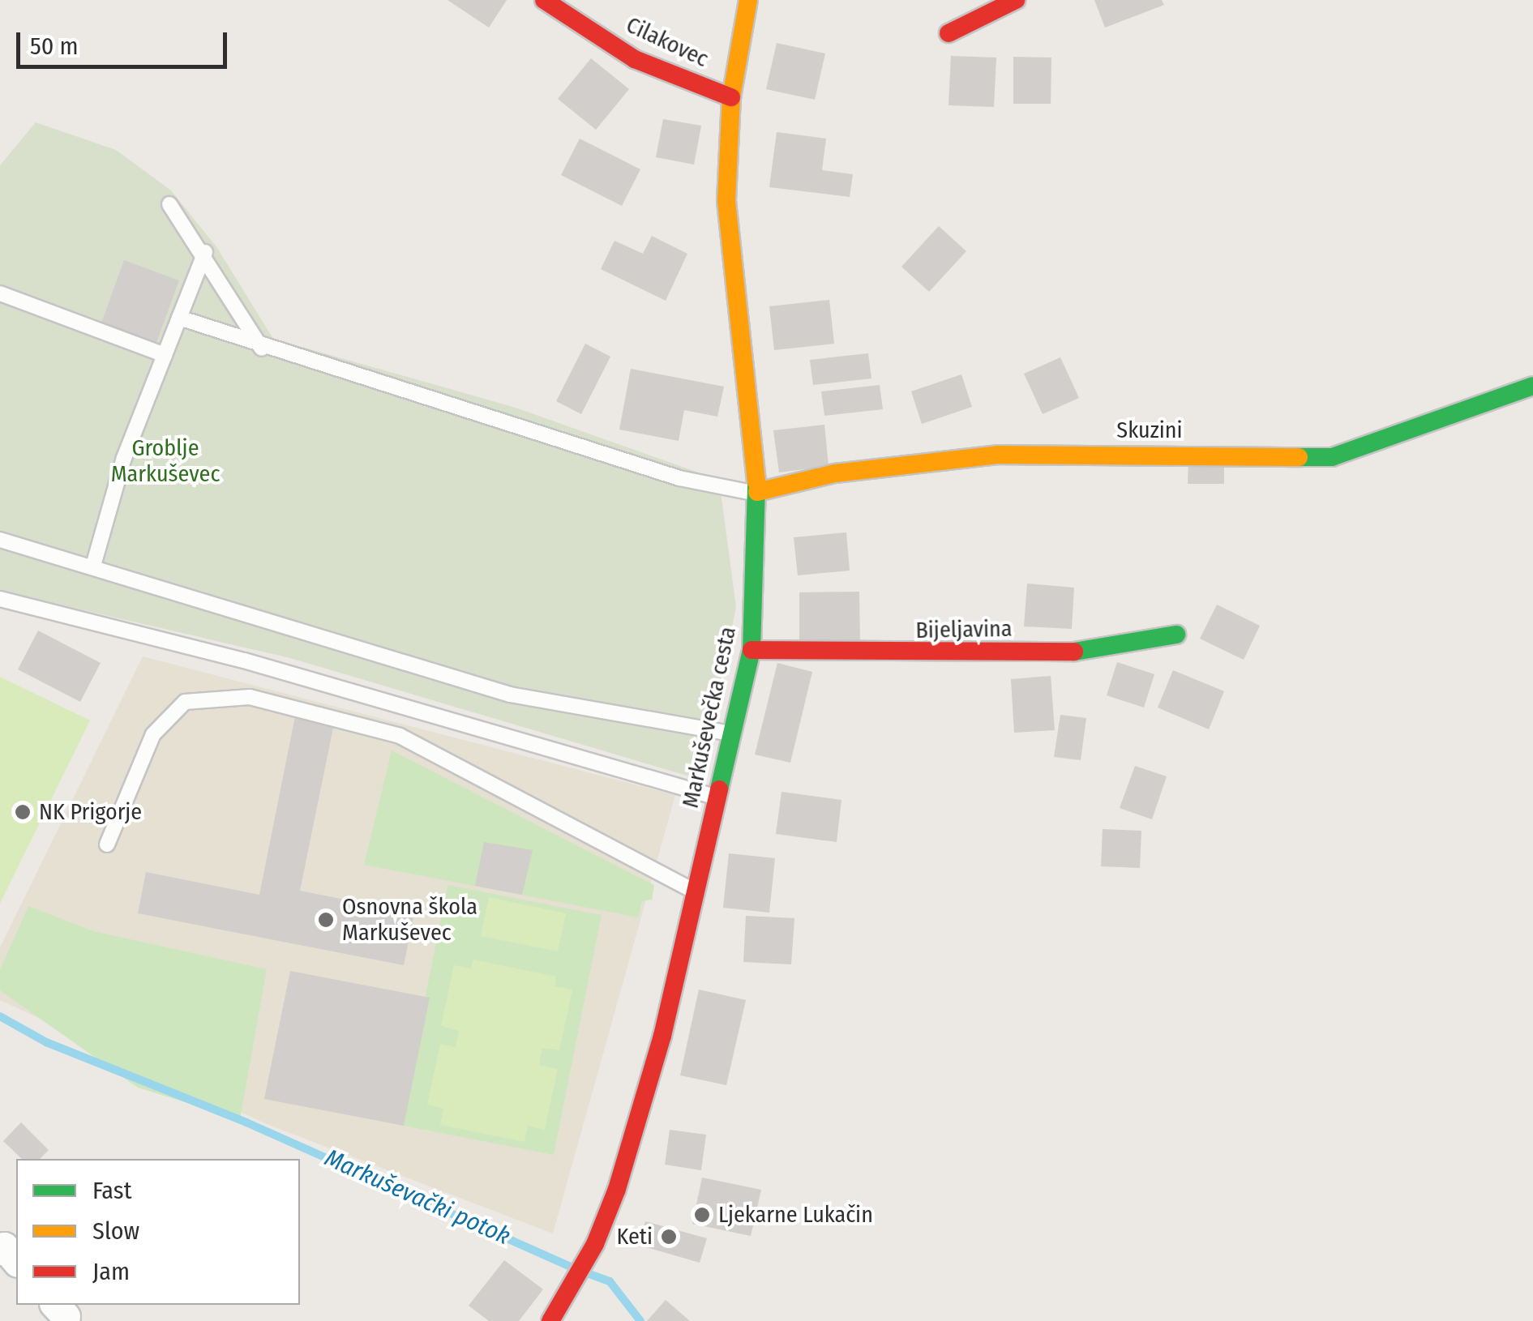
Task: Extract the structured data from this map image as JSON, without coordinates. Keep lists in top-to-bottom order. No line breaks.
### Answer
{"streets":{"street":["Cilakovec","Skuzini","Bijeljavina","Markuševečka cesta"]},"crossings":[["Cilakovec","Markuševečka cesta"],["Skuzini","Markuševečka cesta"],["Bijeljavina","Markuševečka cesta"]],"water":["Markuševački potok"],"parks":["Groblje Markuševec"],"places":["NK Prigorje","Osnovna škola Markuševec","Ljekarne Lukačin","Keti"],"legend":["Fast","Slow","Jam"],"scale_bar":"50 m"}
